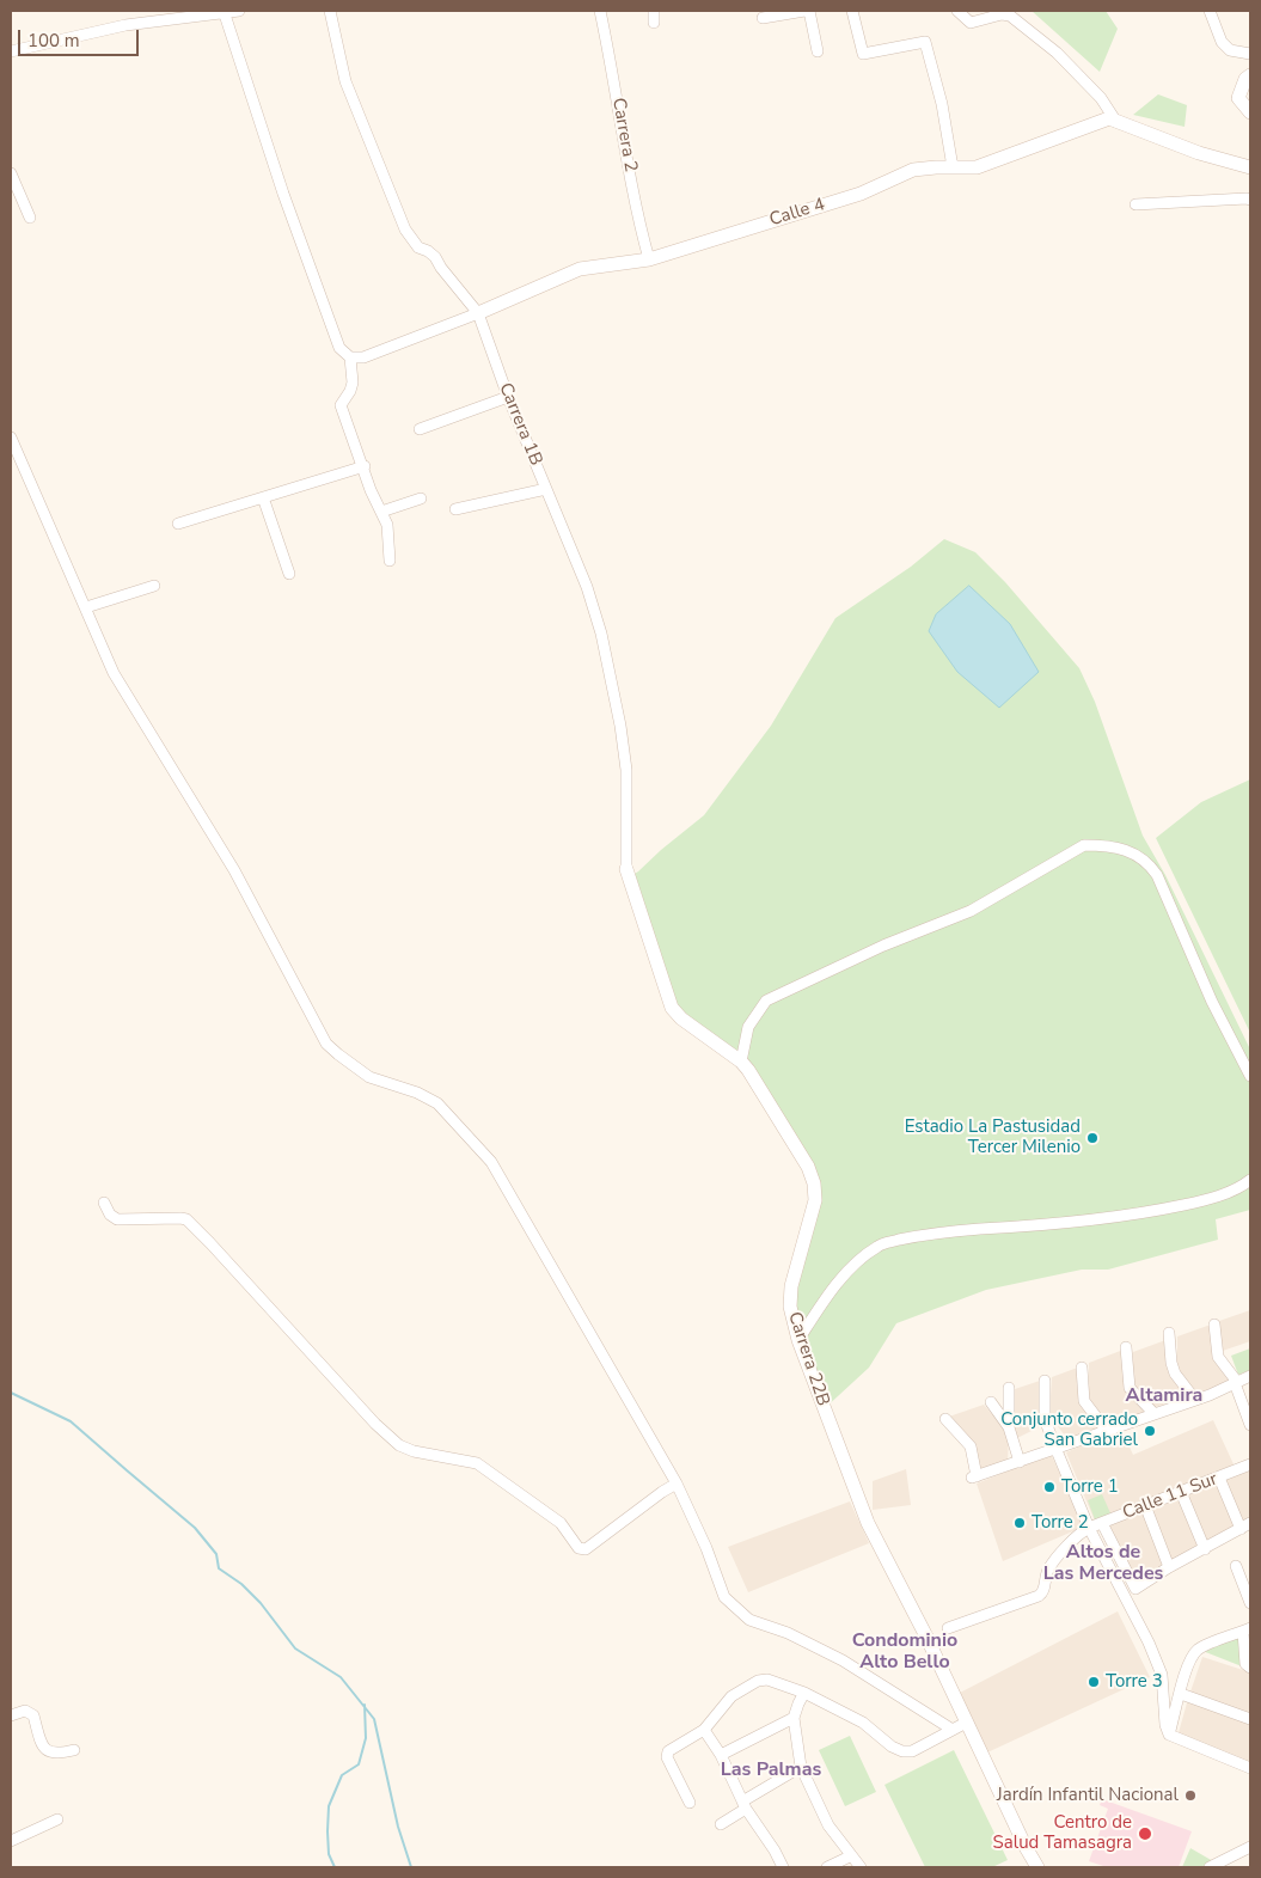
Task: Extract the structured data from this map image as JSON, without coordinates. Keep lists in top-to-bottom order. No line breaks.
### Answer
{"streets":{"street":["Carrera 2","Calle 4","Carrera 1B","Carrera 22B","Calle 11 Sur"]},"crossings":[["Carrera 2","Calle 4"],["Calle 4","Carrera 1B"],["Carrera 1B","Carrera 22B"]],"districts":["Altamira","Altos de Las Mercedes","Condominio Alto Bello","Las Palmas"],"places":["Estadio La Pastusidad Tercer Milenio","Conjunto cerrado San Gabriel","Torre 1","Torre 2","Torre 3","Jardín Infantil Nacional","Centro de Salud Tamasagra"],"scale_bar":"100 m"}
